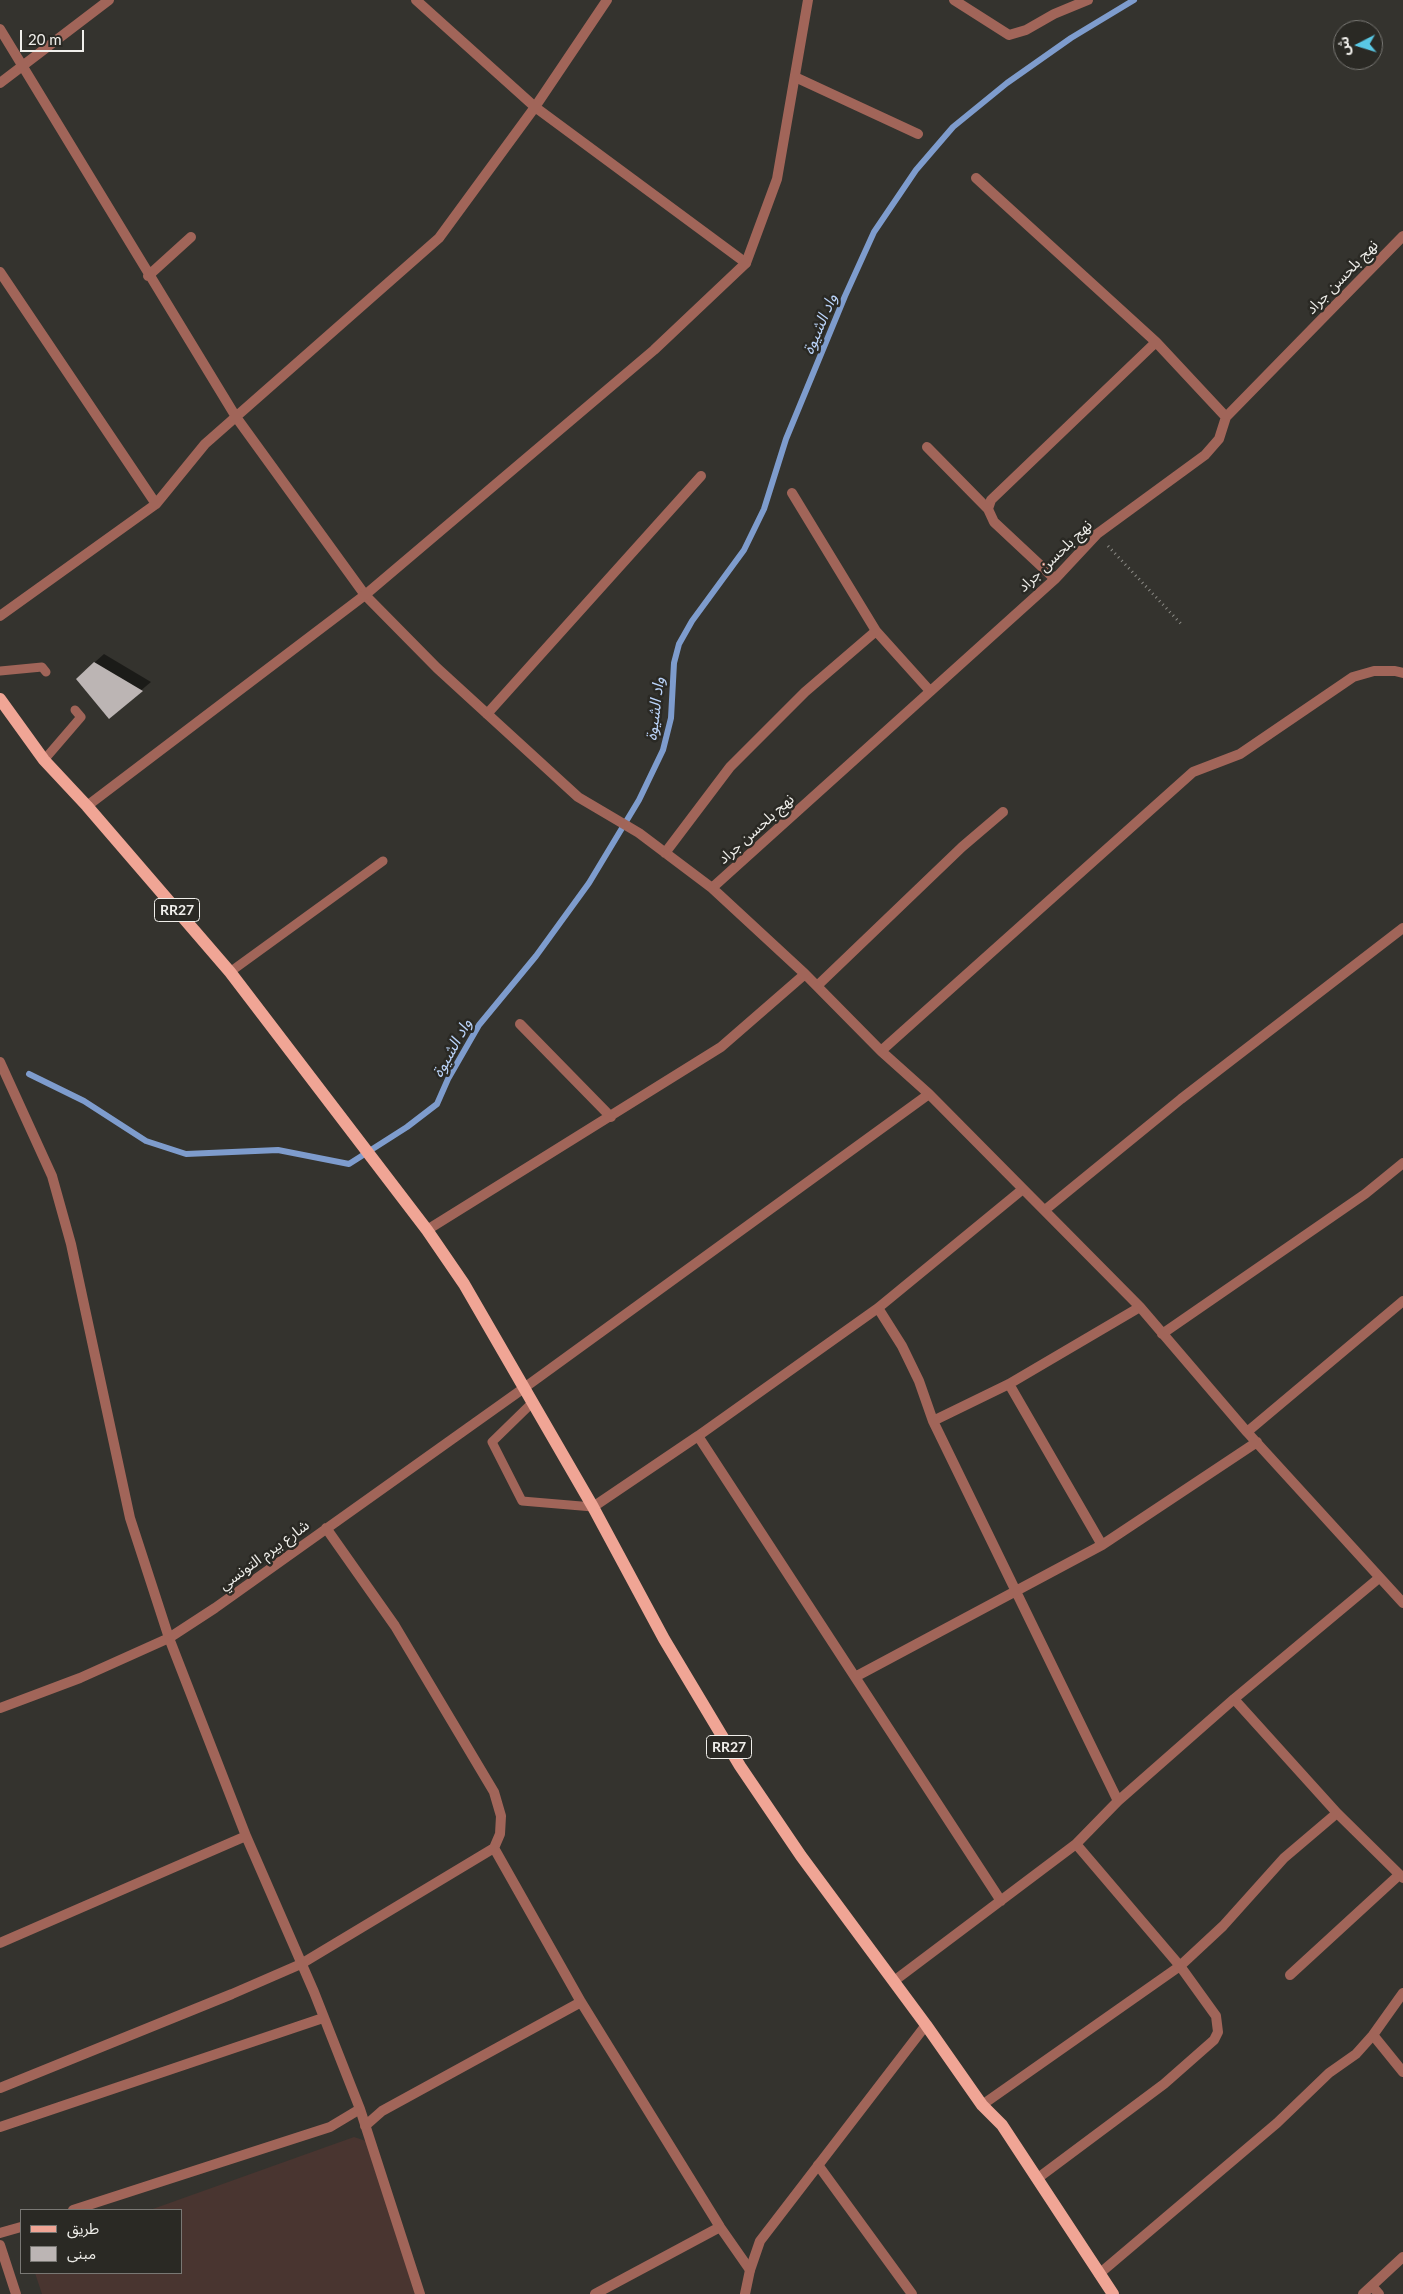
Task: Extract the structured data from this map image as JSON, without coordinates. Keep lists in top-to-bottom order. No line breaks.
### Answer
{"streets":{"main road":["RR27"],"street":["نهج بلحسن جراد","شارع بيرم التونسي"]},"crossings":[["RR27","شارع بيرم التونسي"]],"water":["واد الشيوة"],"legend":["طريق","مبنى"],"scale_bar":"20 m","north":"left"}
